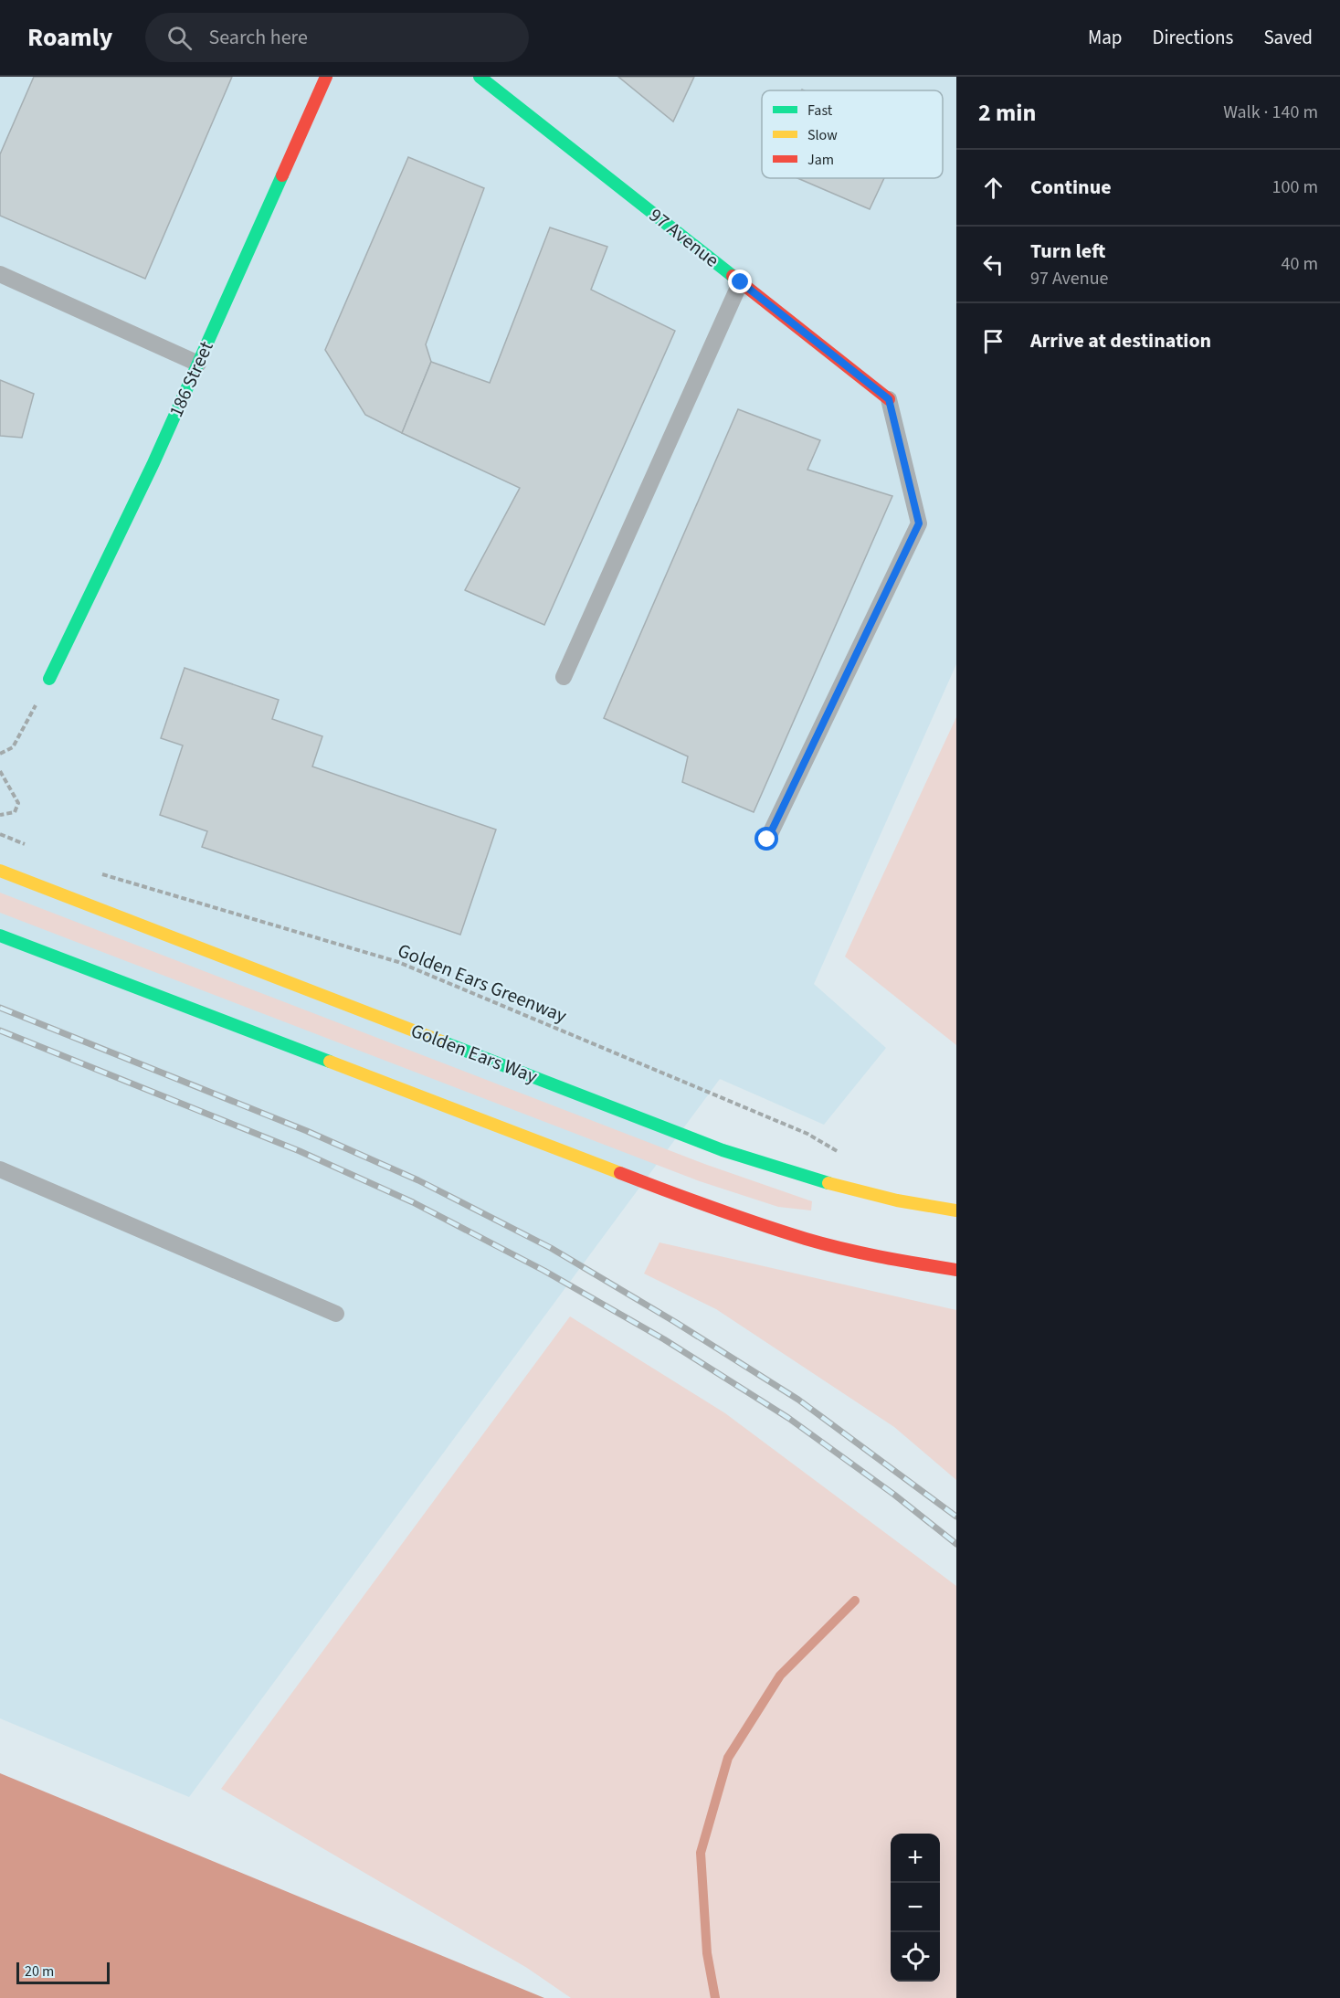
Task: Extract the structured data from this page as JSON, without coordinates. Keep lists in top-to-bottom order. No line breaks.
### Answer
{"streets":{"main road":["97 Avenue","186 Street","Golden Ears Way"],"path":["Golden Ears Greenway"]},"legend":["Fast","Slow","Jam"],"scale_bar":"20 m","page":{"header":"Roamly","search":"Search here","nav":["Map","Directions","Saved"],"heading":["2 min","Walk · 140 m"],"list":[["Continue","100 m"],["Turn left","97 Avenue","40 m"],"Arrive at destination"],"map_buttons":["+","−"],"scale":"20 m"}}
